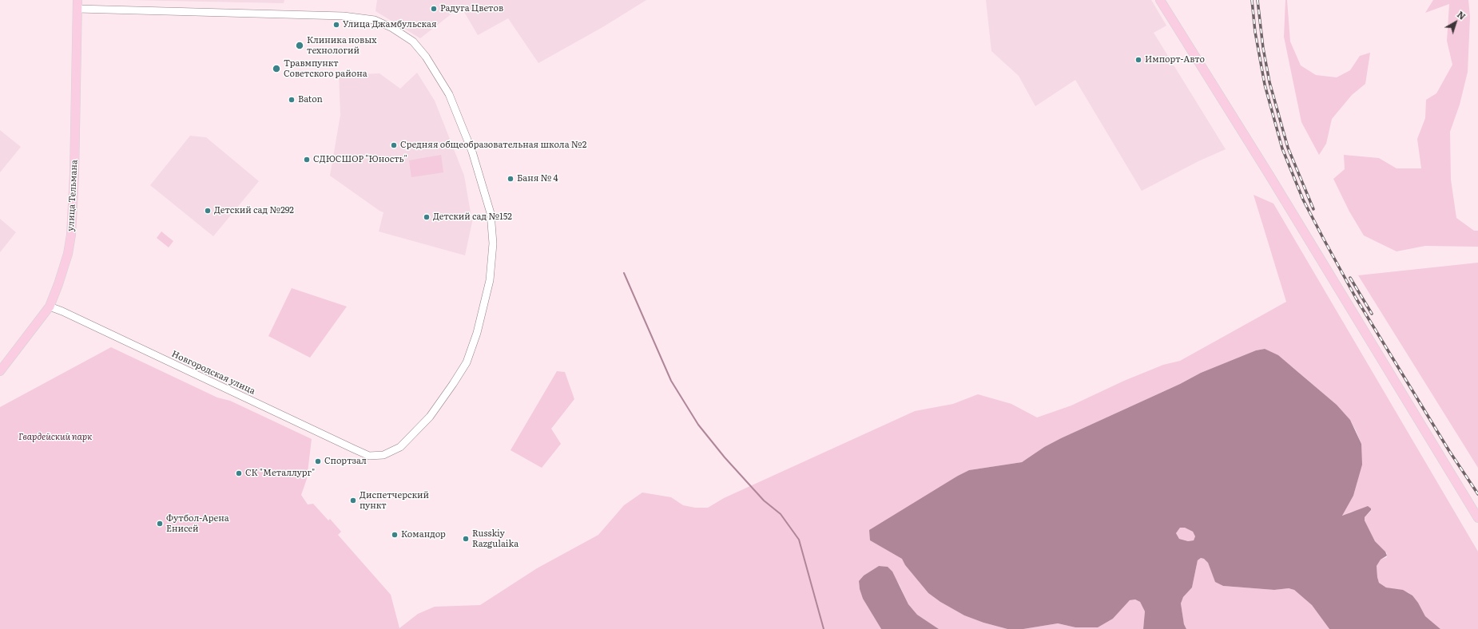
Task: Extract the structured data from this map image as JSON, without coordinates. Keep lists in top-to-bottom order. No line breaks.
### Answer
{"streets":{"main road":["улица Тельмана"],"street":["Новгородская улица"]},"crossings":[["улица Тельмана","Новгородская улица"]],"parks":["Гвардейский парк"],"places":["Радуга Цветов","Улица Джамбульская","Клиника новых технологий","Импорт-Авто","Травмпункт Советского района","Baton","Средняя общеобразовательная школа №2","СДЮСШОР \"Юность\"","Баня № 4","Детский сад №292","Детский сад №152","Спортзал","СК \"Металлург\"","Диспетчерский пункт","Футбол-Арена Енисей","Командор","Russkiy Razgulaika"],"north":"top right"}
